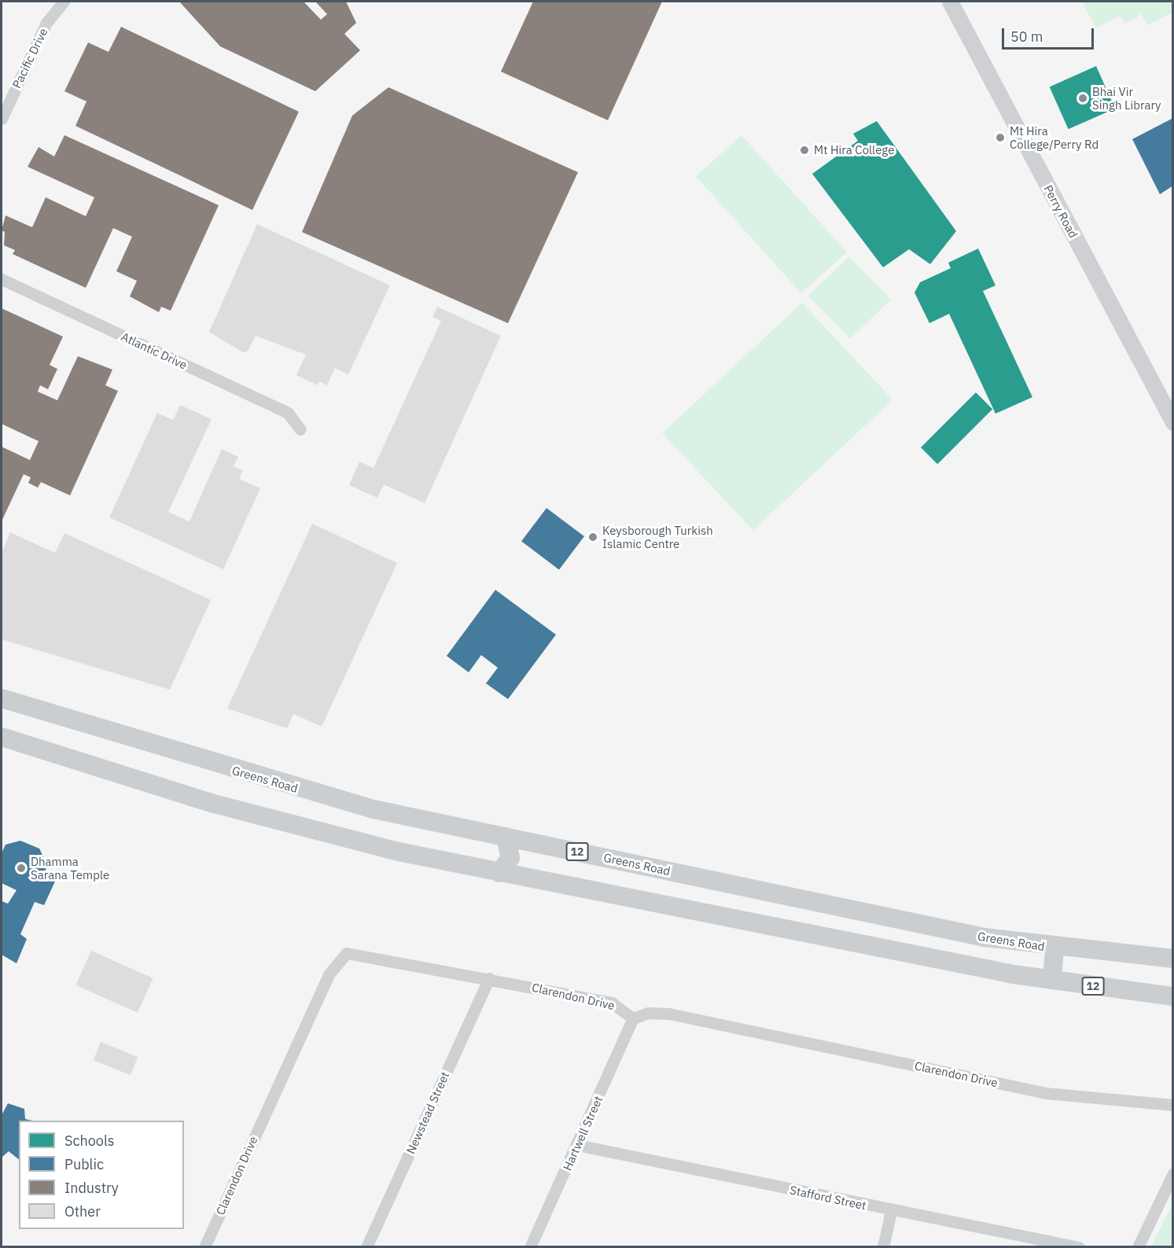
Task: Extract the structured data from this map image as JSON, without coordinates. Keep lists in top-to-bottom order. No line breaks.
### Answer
{"streets":{"main road":["Perry Road","Greens Road","12"],"street":["Pacific Drive","Atlantic Drive","Clarendon Drive","Newstead Street","Hartwell Street","Stafford Street"]},"crossings":[["Clarendon Drive","Newstead Street"],["Clarendon Drive","Hartwell Street"],["Hartwell Street","Stafford Street"]],"places":["Bhai Vir Singh Library","Mt Hira College/Perry Rd","Mt Hira College","Keysborough Turkish Islamic Centre","Dhamma Sarana Temple"],"legend":["Schools","Public","Industry","Other"],"scale_bar":"50 m"}
